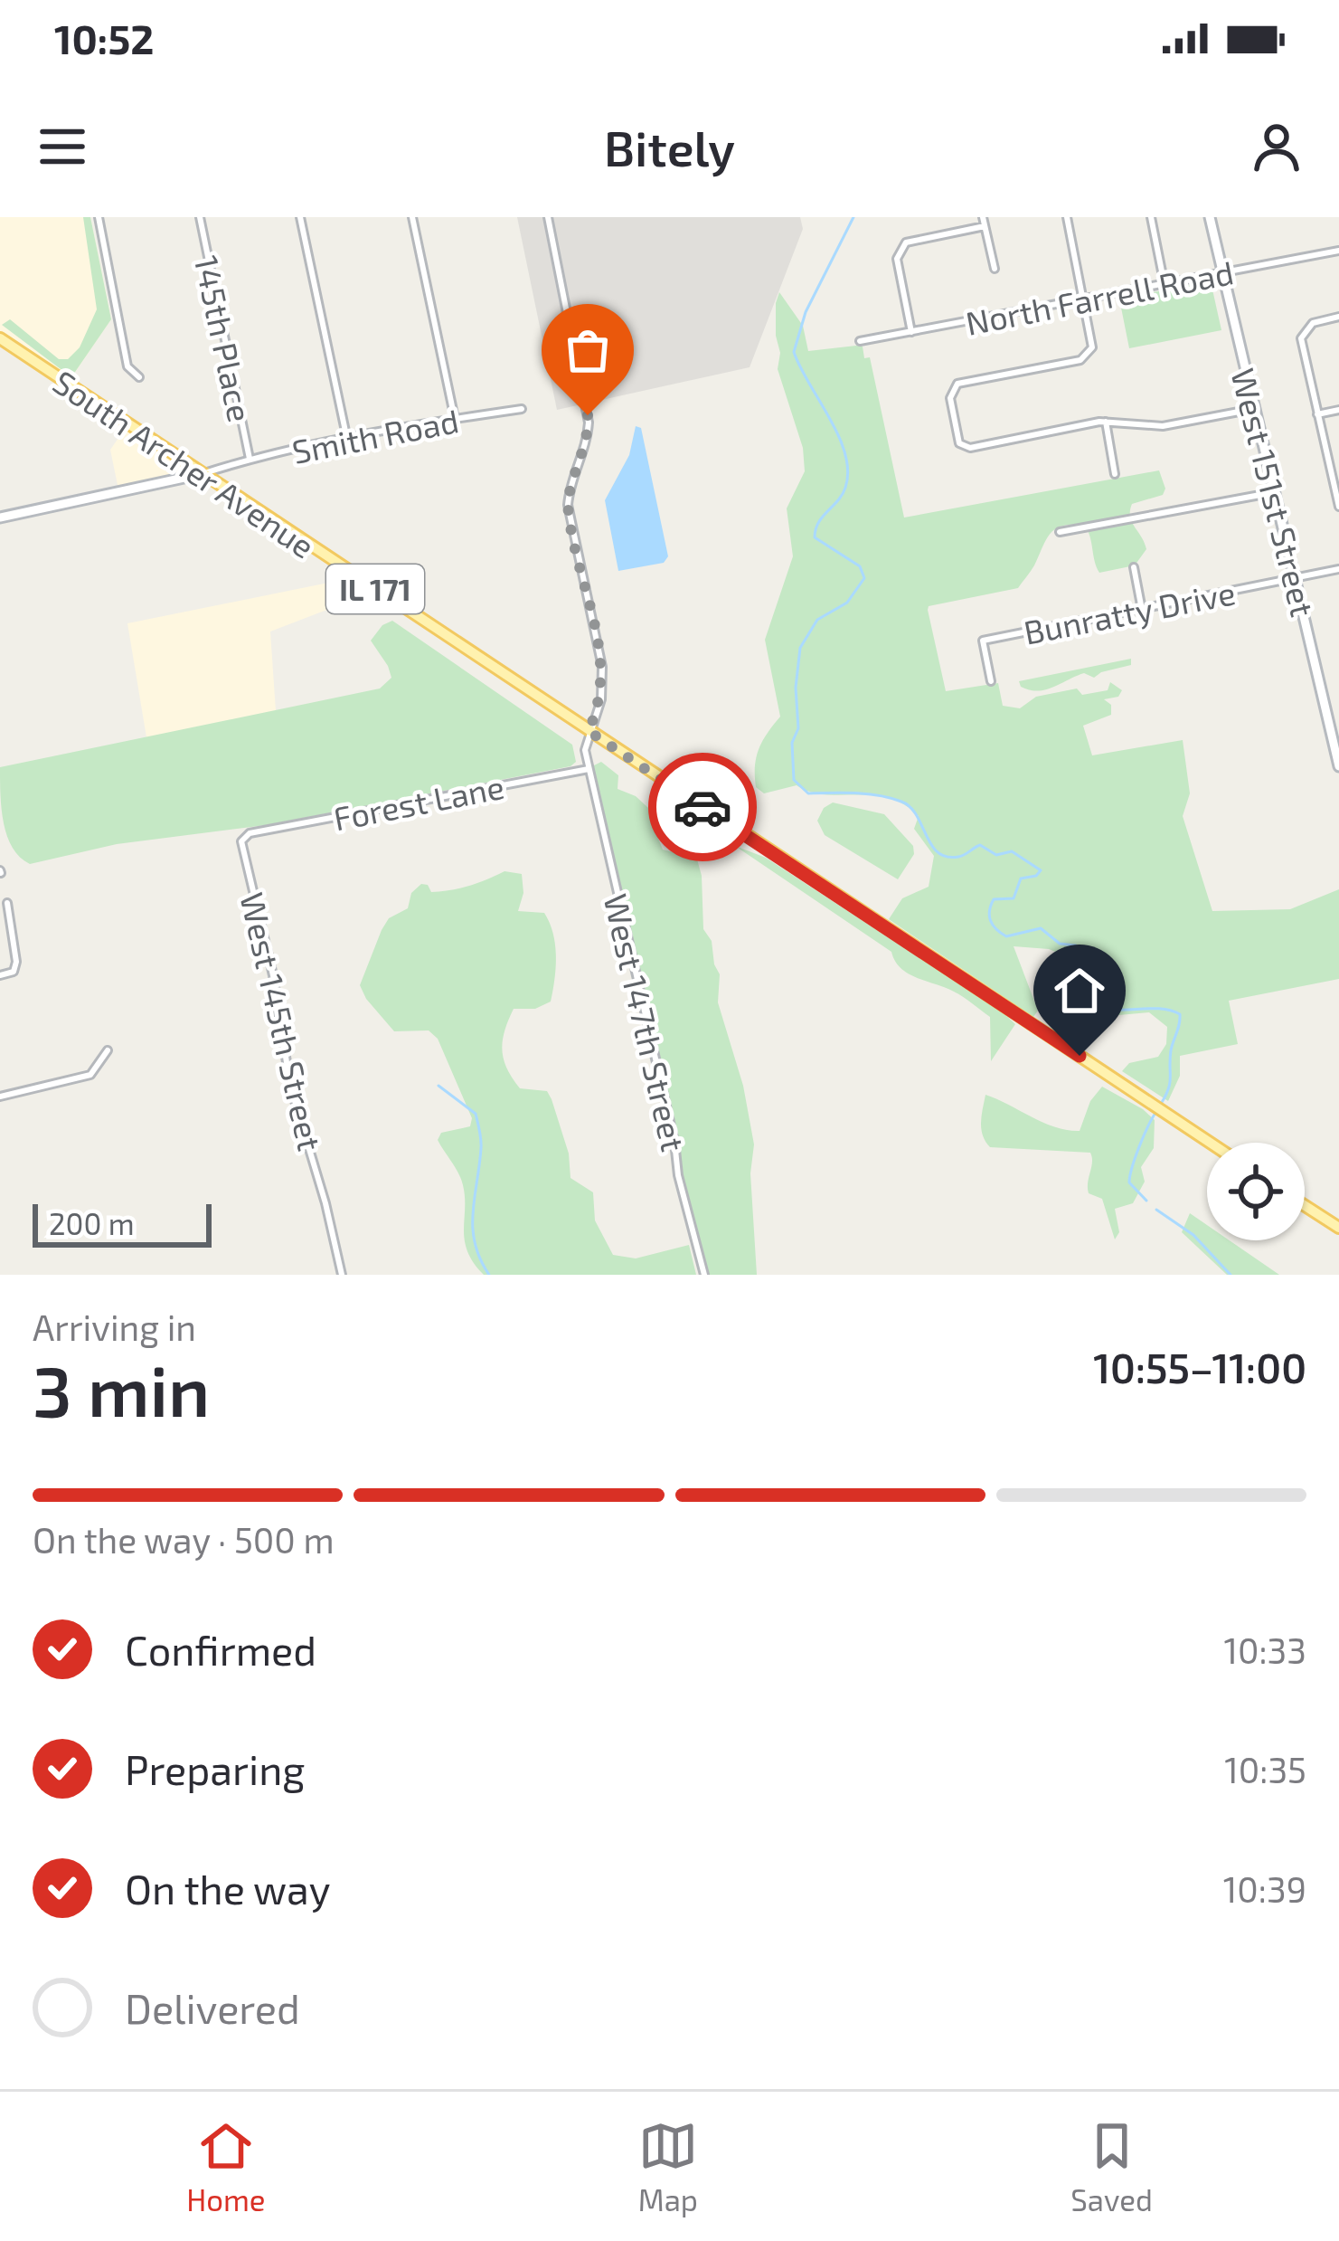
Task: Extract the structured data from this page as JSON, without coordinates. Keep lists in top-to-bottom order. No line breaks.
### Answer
{"streets":{"main road":["South Archer Avenue","IL 171"],"street":["North Farrell Road","145th Place","Smith Road","West 151st Street","Bunratty Drive","Forest Lane","West 145th Street","West 147th Street"]},"crossings":[["North Farrell Road","West 151st Street"],["145th Place","Smith Road"],["Smith Road","South Archer Avenue"],["South Archer Avenue","West 147th Street"],["West 151st Street","Bunratty Drive"],["Forest Lane","West 145th Street"],["Forest Lane","West 147th Street"]],"scale_bar":"200 m","page":{"status":"10:52","header":"Bitely","scale":"200 m","heading":["3 min","Arriving in","10:55–11:00"],"bar":"On the way · 500 m","list":[["Confirmed","10:33"],["Preparing","10:35"],["On the way","10:39"],"Delivered"],"tabs":["Home","Map","Saved"]}}
